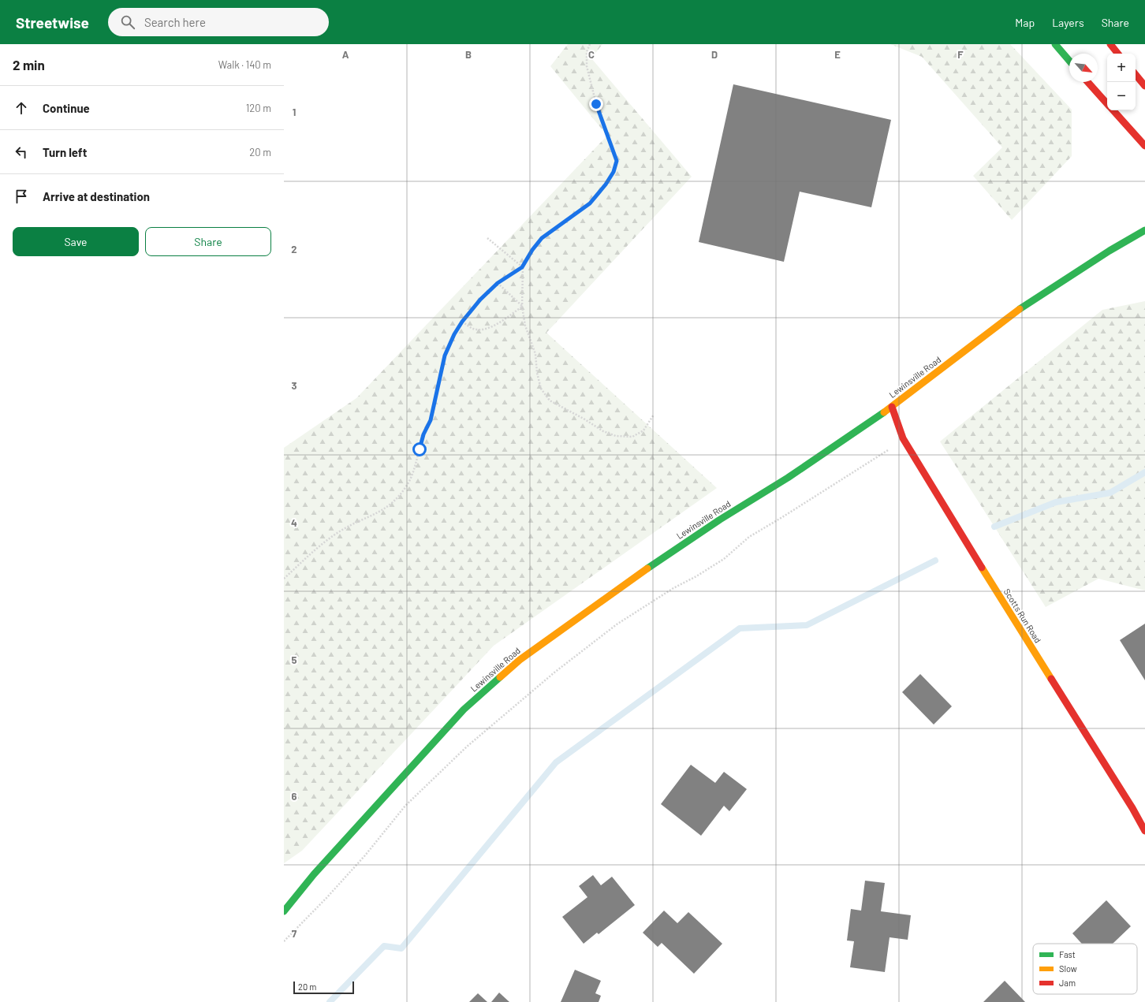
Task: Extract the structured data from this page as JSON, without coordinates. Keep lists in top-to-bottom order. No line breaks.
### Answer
{"streets":{"main road":["Lewinsville Road","Scotts Run Road"]},"crossings":[["Lewinsville Road","Scotts Run Road"]],"legend":["Fast","Slow","Jam"],"scale_bar":"20 m","north":"bottom right","page":{"header":"Streetwise","search":"Search here","nav":["Map","Layers","Share"],"heading":["2 min","Walk · 140 m"],"map_buttons":["+","−"],"list":[["Continue","120 m"],["Turn left","20 m"],"Arrive at destination"],"buttons":["Save","Share"],"scale":"20 m"},"grid":{"columns":["A","B","C","D","E","F"],"rows":["1","2","3","4","5","6","7"]}}
